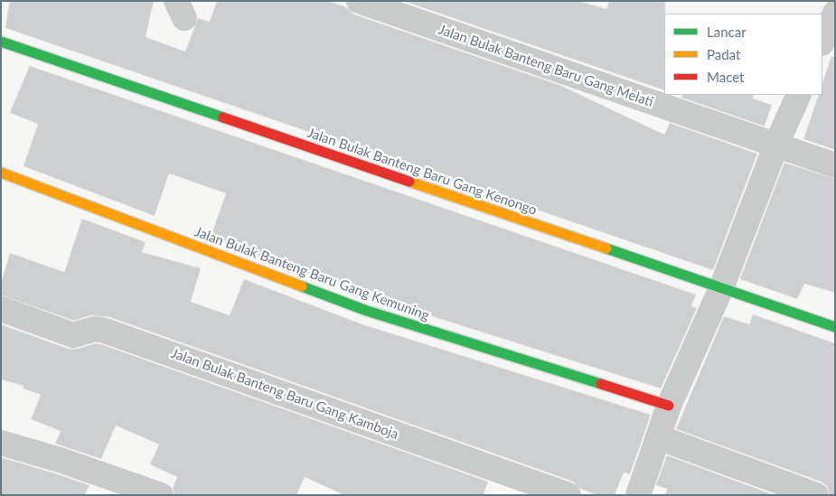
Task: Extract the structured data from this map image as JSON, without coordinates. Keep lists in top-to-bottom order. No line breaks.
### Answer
{"streets":{"street":["Jalan Bulak Banteng Baru Gang Melati","Jalan Bulak Banteng Baru Gang Kenongo","Jalan Bulak Banteng Baru Gang Kemuning","Jalan Bulak Banteng Baru Gang Kamboja"]},"legend":["Lancar","Padat","Macet"]}
